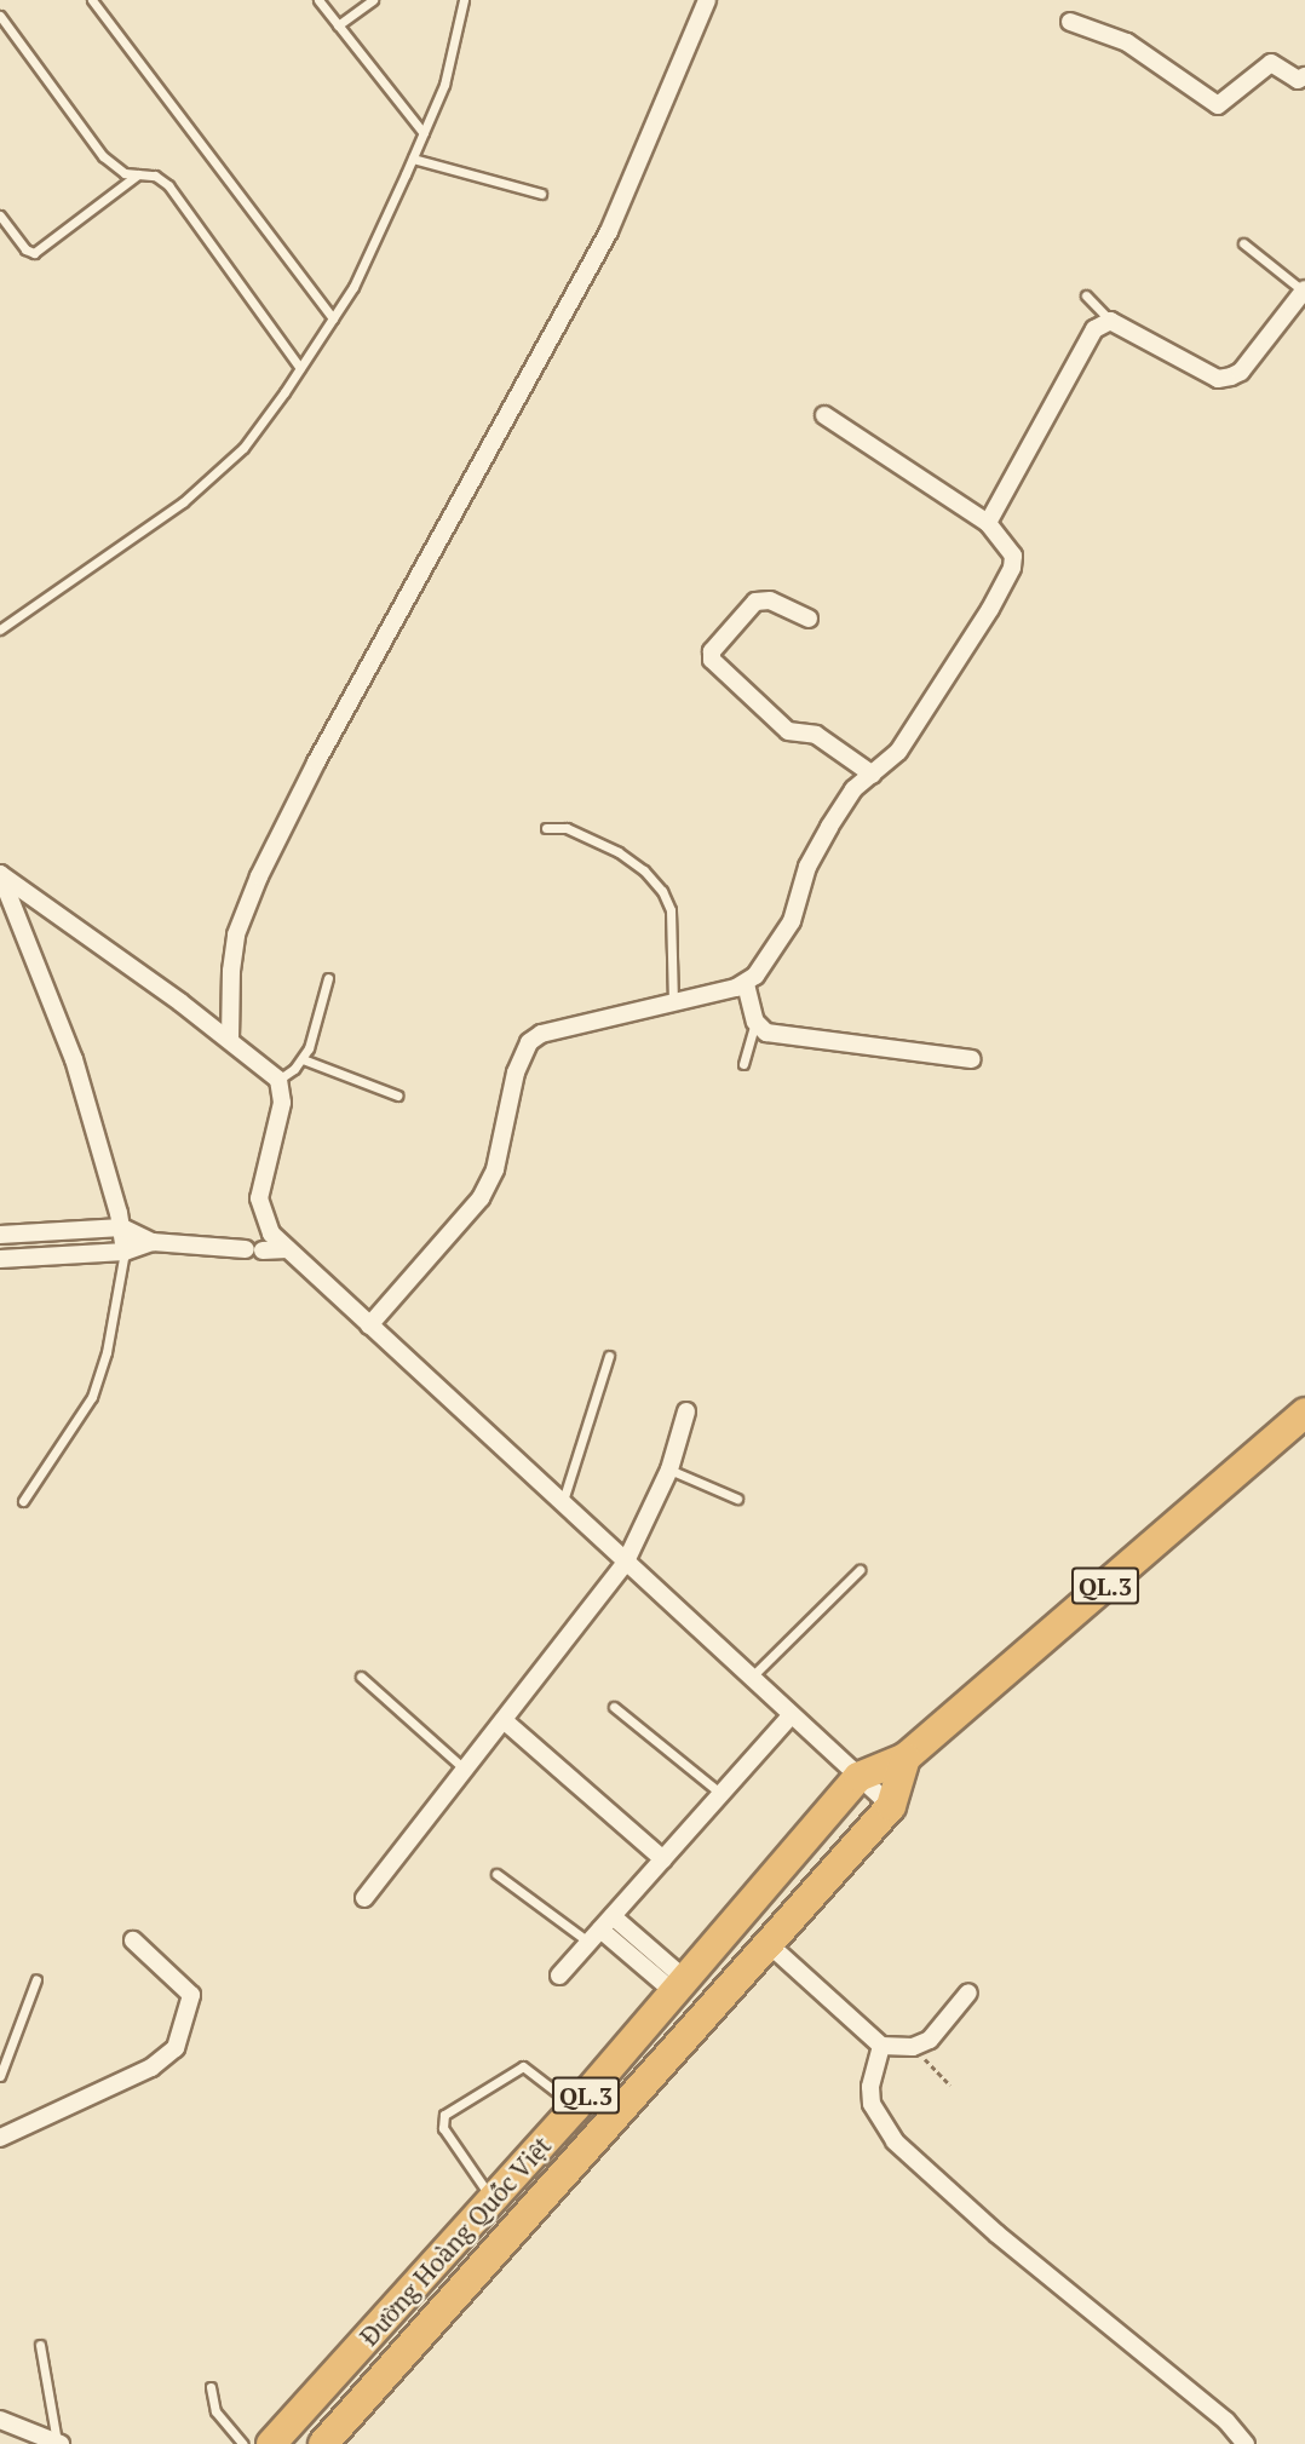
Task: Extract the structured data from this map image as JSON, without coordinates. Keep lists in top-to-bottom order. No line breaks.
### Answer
{"streets":{"highway":["QL.3","Đường Hoàng Quốc Việt"]}}
